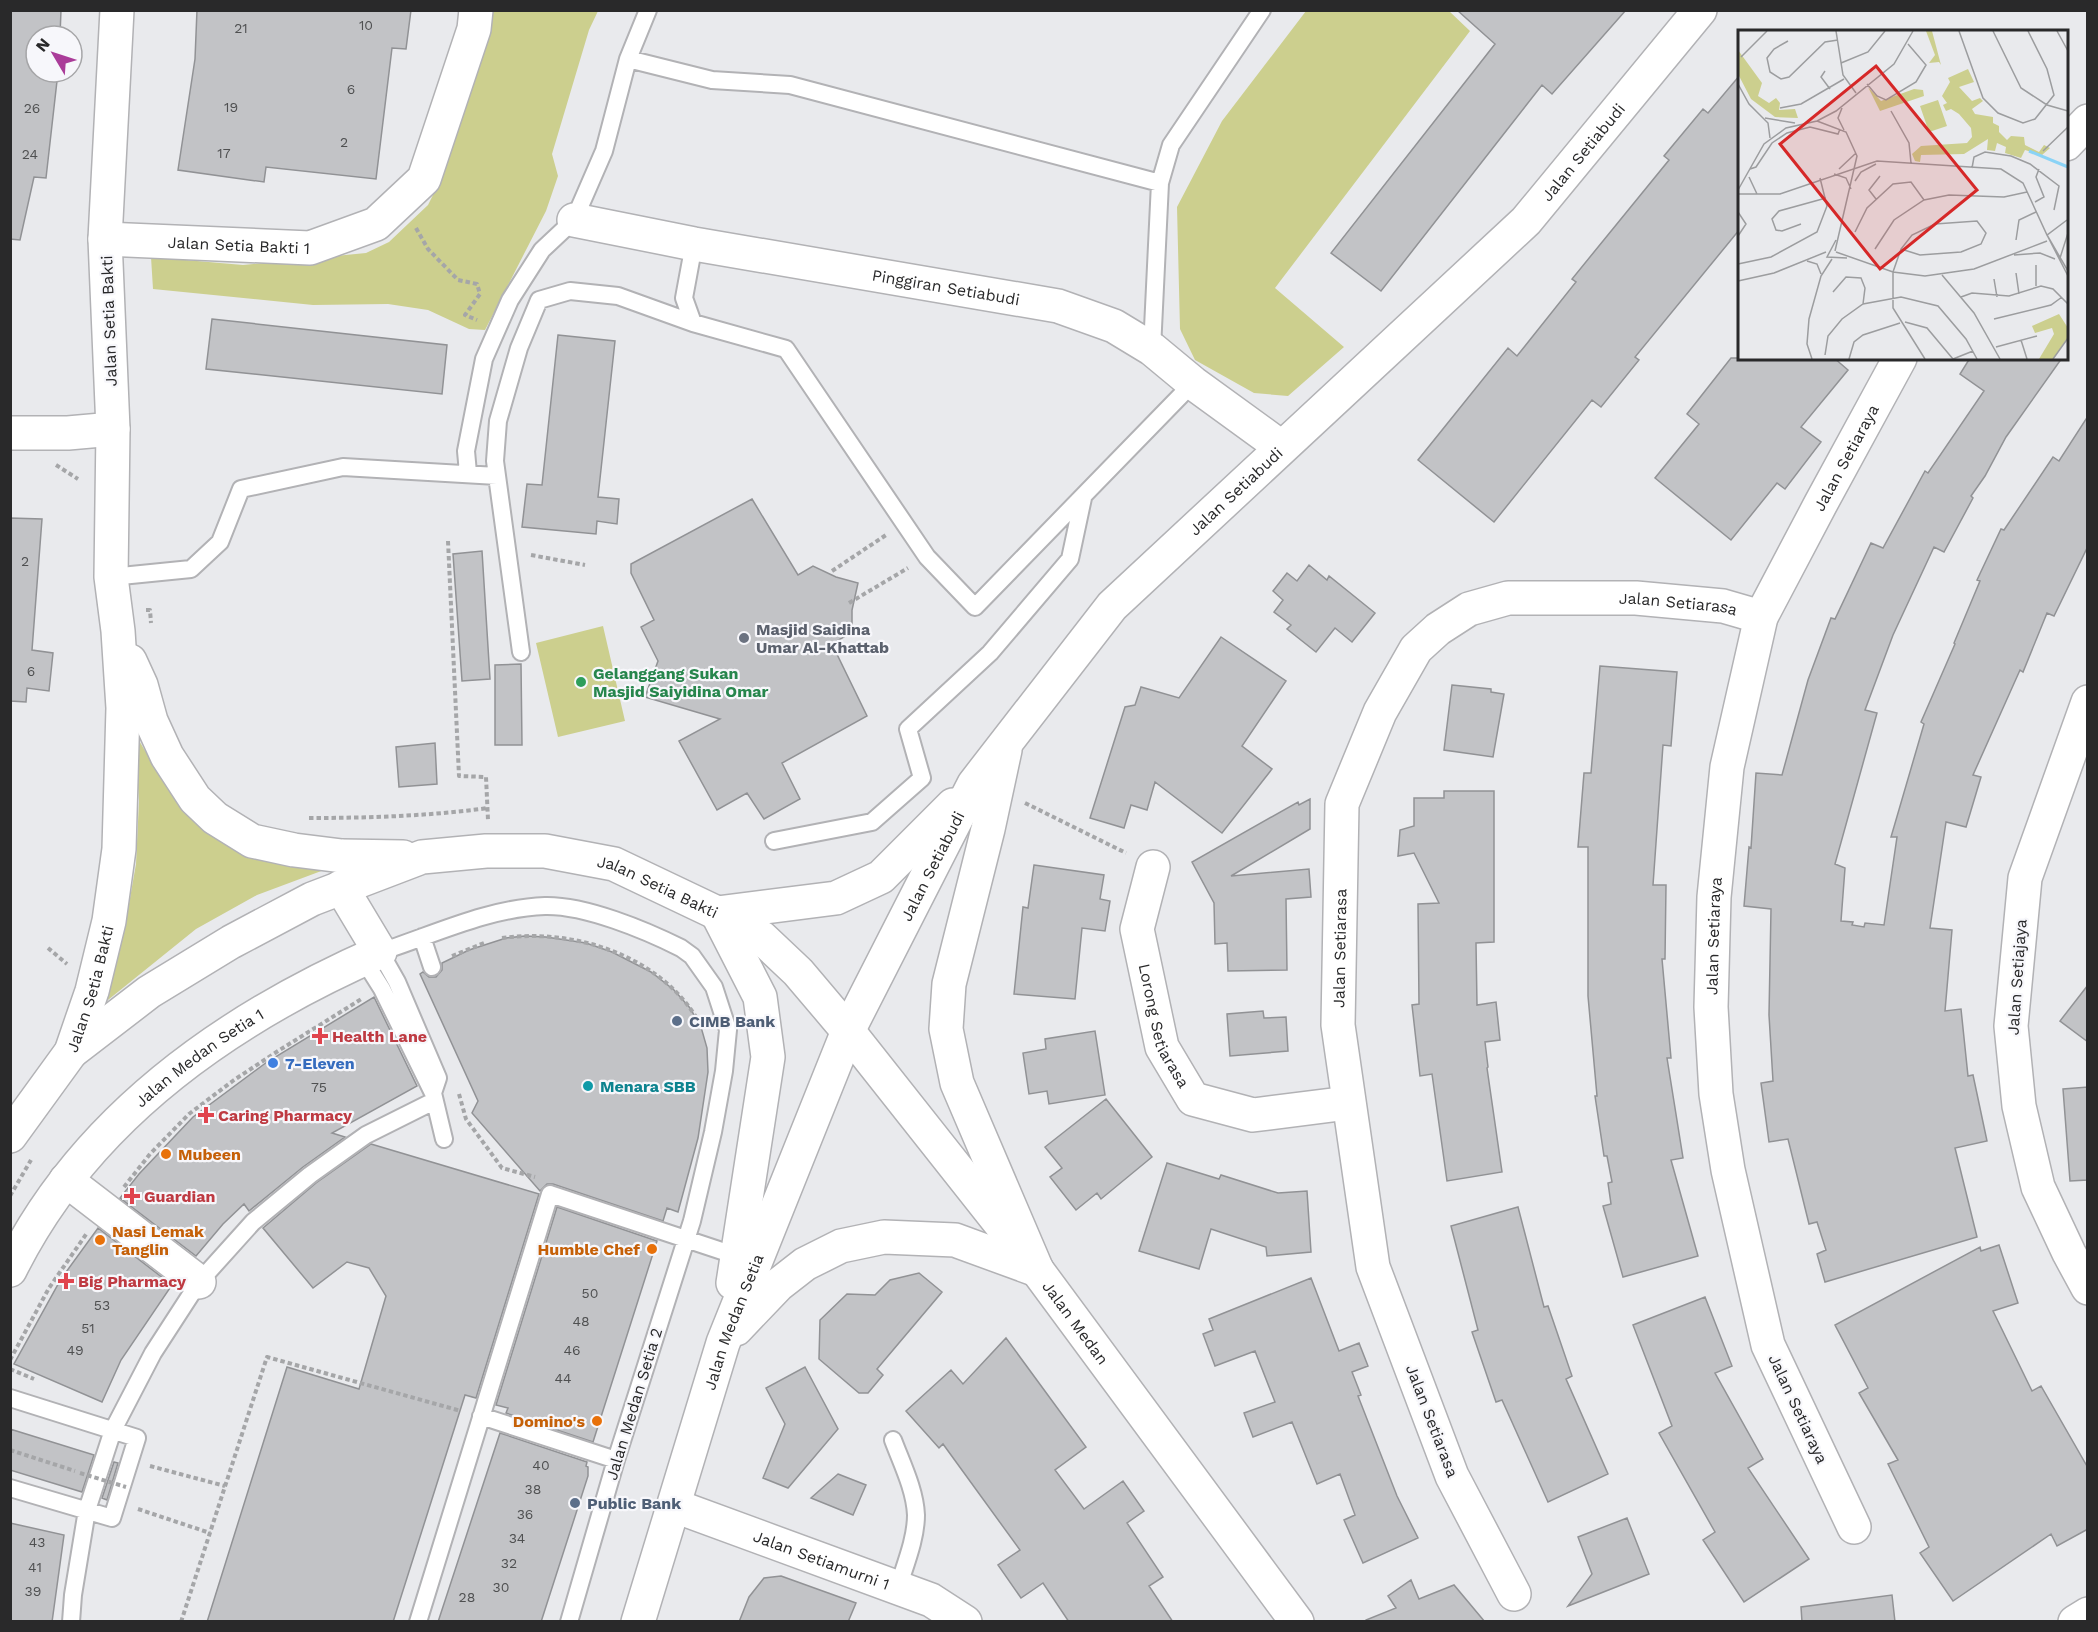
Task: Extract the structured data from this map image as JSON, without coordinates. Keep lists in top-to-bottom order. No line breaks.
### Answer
{"streets":{"street":["Jalan Setiabudi","Jalan Setia Bakti 1","Pinggiran Setiabudi","Jalan Setia Bakti","Jalan Setiaraya","Jalan Setiarasa","Jalan Setiajaya","Lorong Setiarasa","Jalan Medan Setia 1","Jalan Medan Setia","Jalan Medan","Jalan Setiamurni 1"],"lane":["Jalan Medan Setia 2"]},"crossings":[["Jalan Setiabudi","Pinggiran Setiabudi"],["Jalan Setiabudi","Jalan Setia Bakti"],["Jalan Setiabudi","Jalan Medan Setia"],["Jalan Setiabudi","Jalan Medan"],["Jalan Setia Bakti 1","Jalan Setia Bakti"],["Jalan Setia Bakti","Jalan Medan Setia"],["Jalan Setia Bakti","Jalan Medan"],["Jalan Setiaraya","Jalan Setiarasa"],["Jalan Setiarasa","Lorong Setiarasa"],["Jalan Medan Setia 1","Jalan Medan Setia 2"],["Jalan Medan Setia","Jalan Medan"],["Jalan Medan Setia","Jalan Setiamurni 1"]],"places":{"other":["Masjid Saidina Umar Al-Khattab","Gelanggang Sukan Masjid Saiyidina Omar","CIMB Bank","7-Eleven","Menara SBB","Mubeen","Nasi Lemak Tanglin","Humble Chef","Domino's","Public Bank"],"health":["Health Lane","Caring Pharmacy","Guardian","Big Pharmacy"]},"house_numbers":["10","21","6","19","26","2","17","24","2","6","75","50","53","48","51","49","46","44","40","38","36","34","43","32","41","30","39","28"],"north":"top left"}
